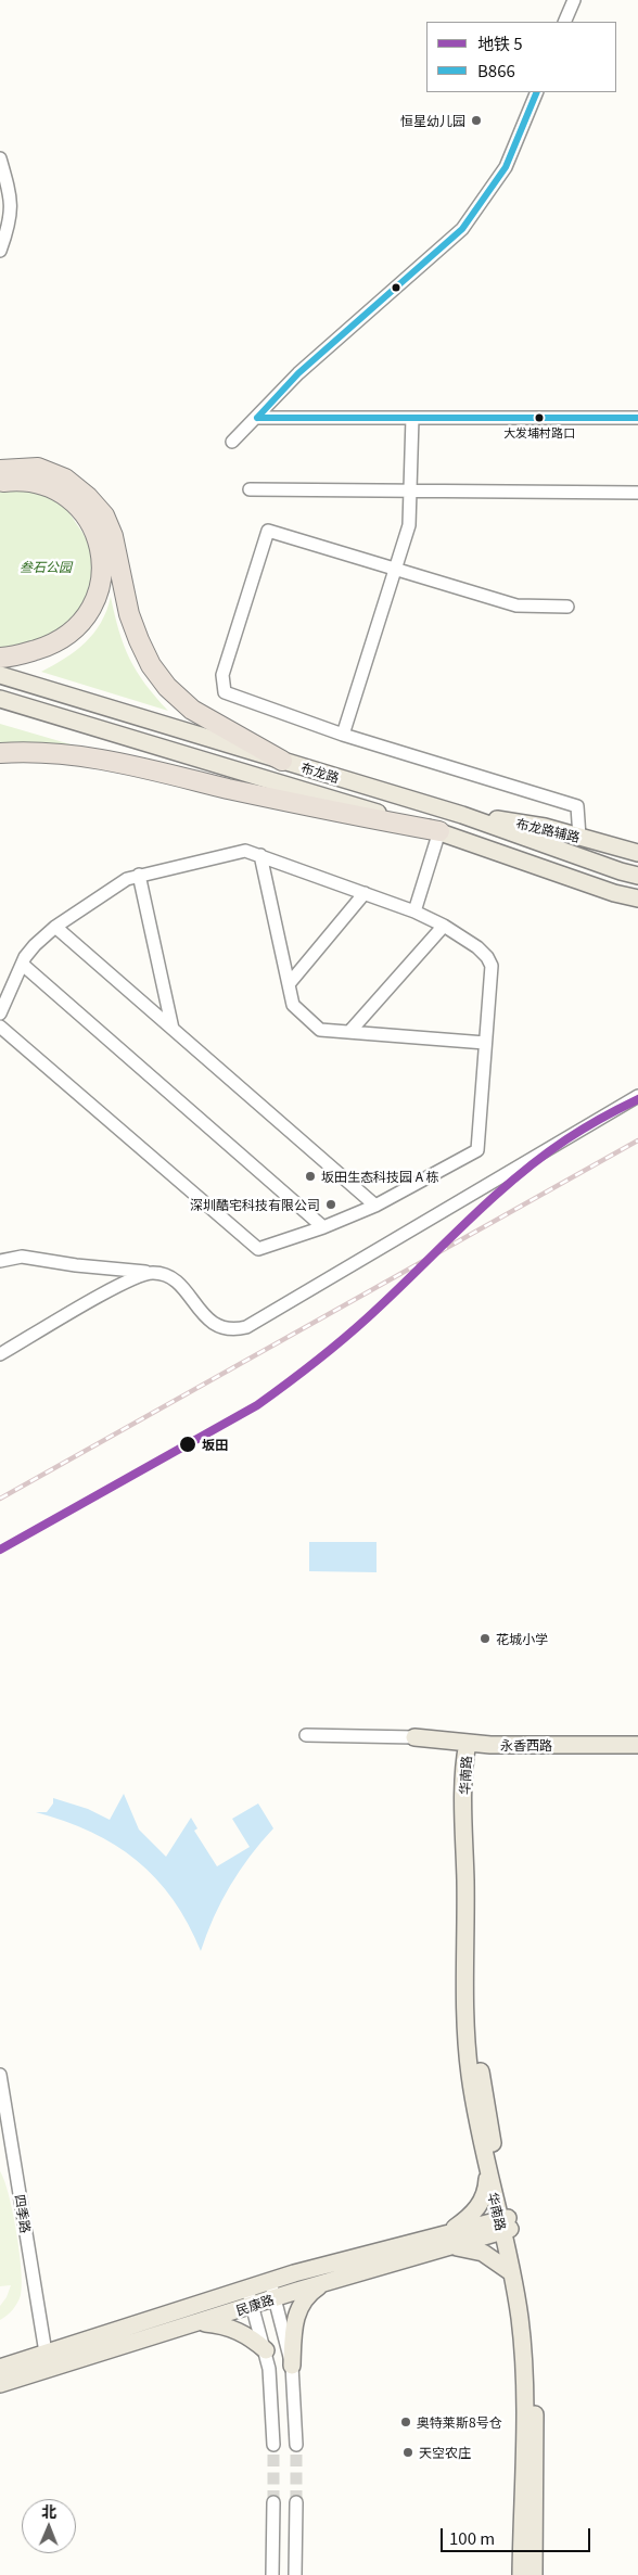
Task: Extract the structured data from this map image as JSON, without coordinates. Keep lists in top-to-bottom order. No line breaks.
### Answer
{"streets":{"main road":["布龙路","布龙路辅路","永香西路","华南路","民康路"],"street":["四季路"]},"crossings":[["布龙路","布龙路辅路"],["永香西路","华南路"],["华南路","民康路"],["四季路","民康路"]],"parks":["叁石公园"],"places":["恒星幼儿园","大发埔村路口","坂田生态科技园 A 栋","深圳酷宅科技有限公司","坂田","花城小学","奥特莱斯8号仓","天空农庄"],"lines":["transit line B866","metro line 5"],"legend":["地铁 5","B866"],"scale_bar":"100 m","north":"top"}
